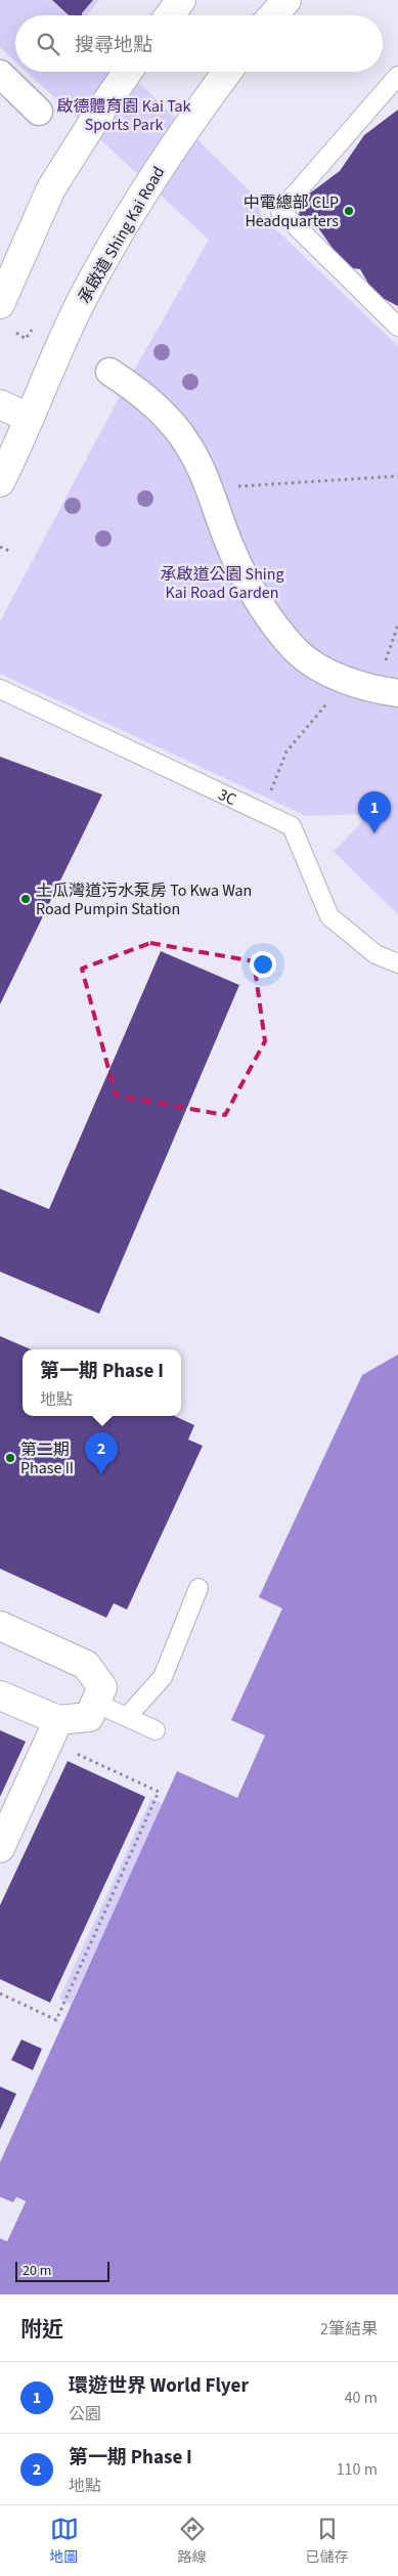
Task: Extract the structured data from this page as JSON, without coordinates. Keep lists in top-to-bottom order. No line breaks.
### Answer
{"streets":{"main road":["承啟道 Shing Kai Road"],"lane":["3C"]},"parks":["啟德體育園 Kai Tak Sports Park","承啟道公園 Shing Kai Road Garden"],"places":["中電總部 CLP Headquarters","土瓜灣道污水泵房 To Kwa Wan Road Pumpin Station","第二期 Phase II"],"scale_bar":"20 m","page":{"search":"搜尋地點","pins":["1","2"],"popup":["第一期 Phase I","地點"],"scale":"20 m","heading":["附近","2筆結果"],"list":[{"mark":"1","name":"環遊世界 World Flyer","note":"公園","value":"40 m"},{"mark":"2","name":"第一期 Phase I","note":"地點","value":"110 m"}],"nav":["地圖","路線","已儲存"]}}
